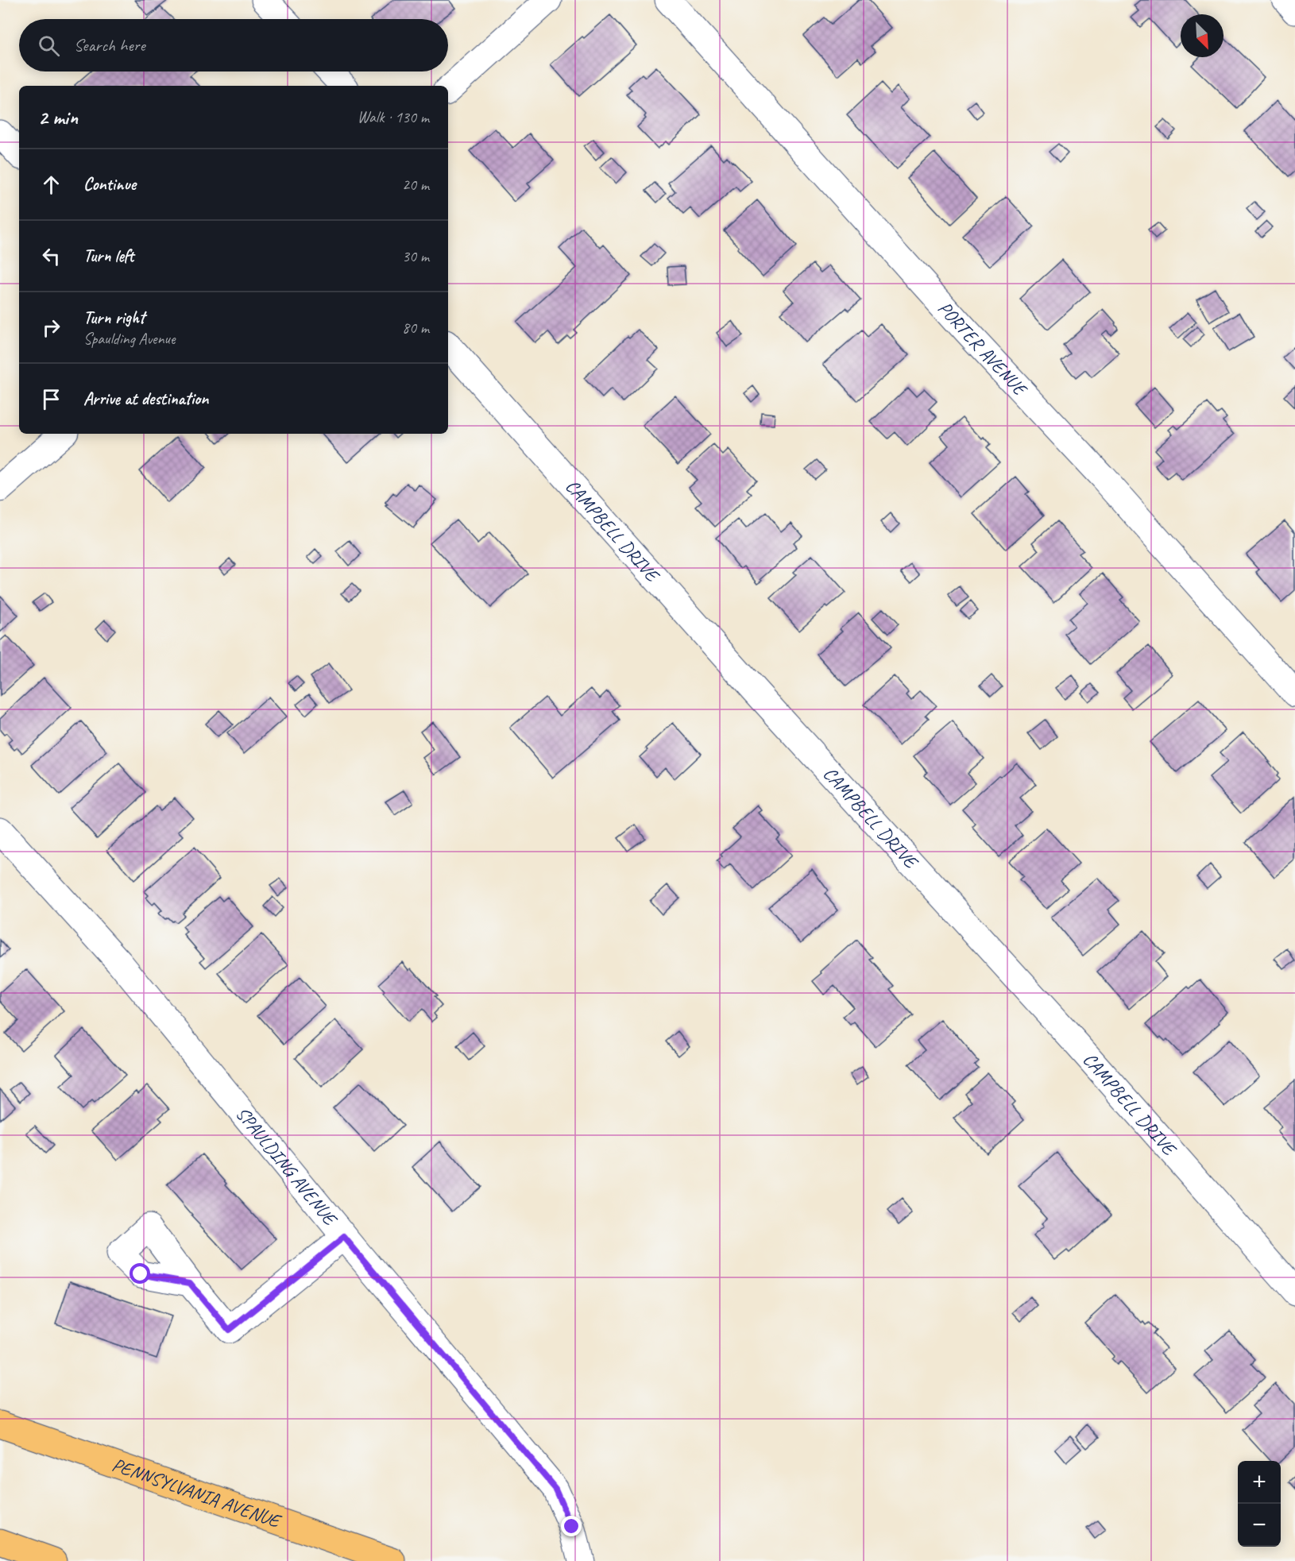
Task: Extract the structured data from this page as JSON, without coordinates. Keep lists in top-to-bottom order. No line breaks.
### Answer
{"streets":{"highway":["PENNSYLVANIA AVENUE"],"street":["PORTER AVENUE","CAMPBELL DRIVE","SPAULDING AVENUE"]},"north":"bottom right","page":{"search":"Search here","heading":["2 min","Walk · 130 m"],"list":[["Continue","20 m"],["Turn left","30 m"],["Turn right","Spaulding Avenue","80 m"],"Arrive at destination"],"map_buttons":["+","−"]}}
